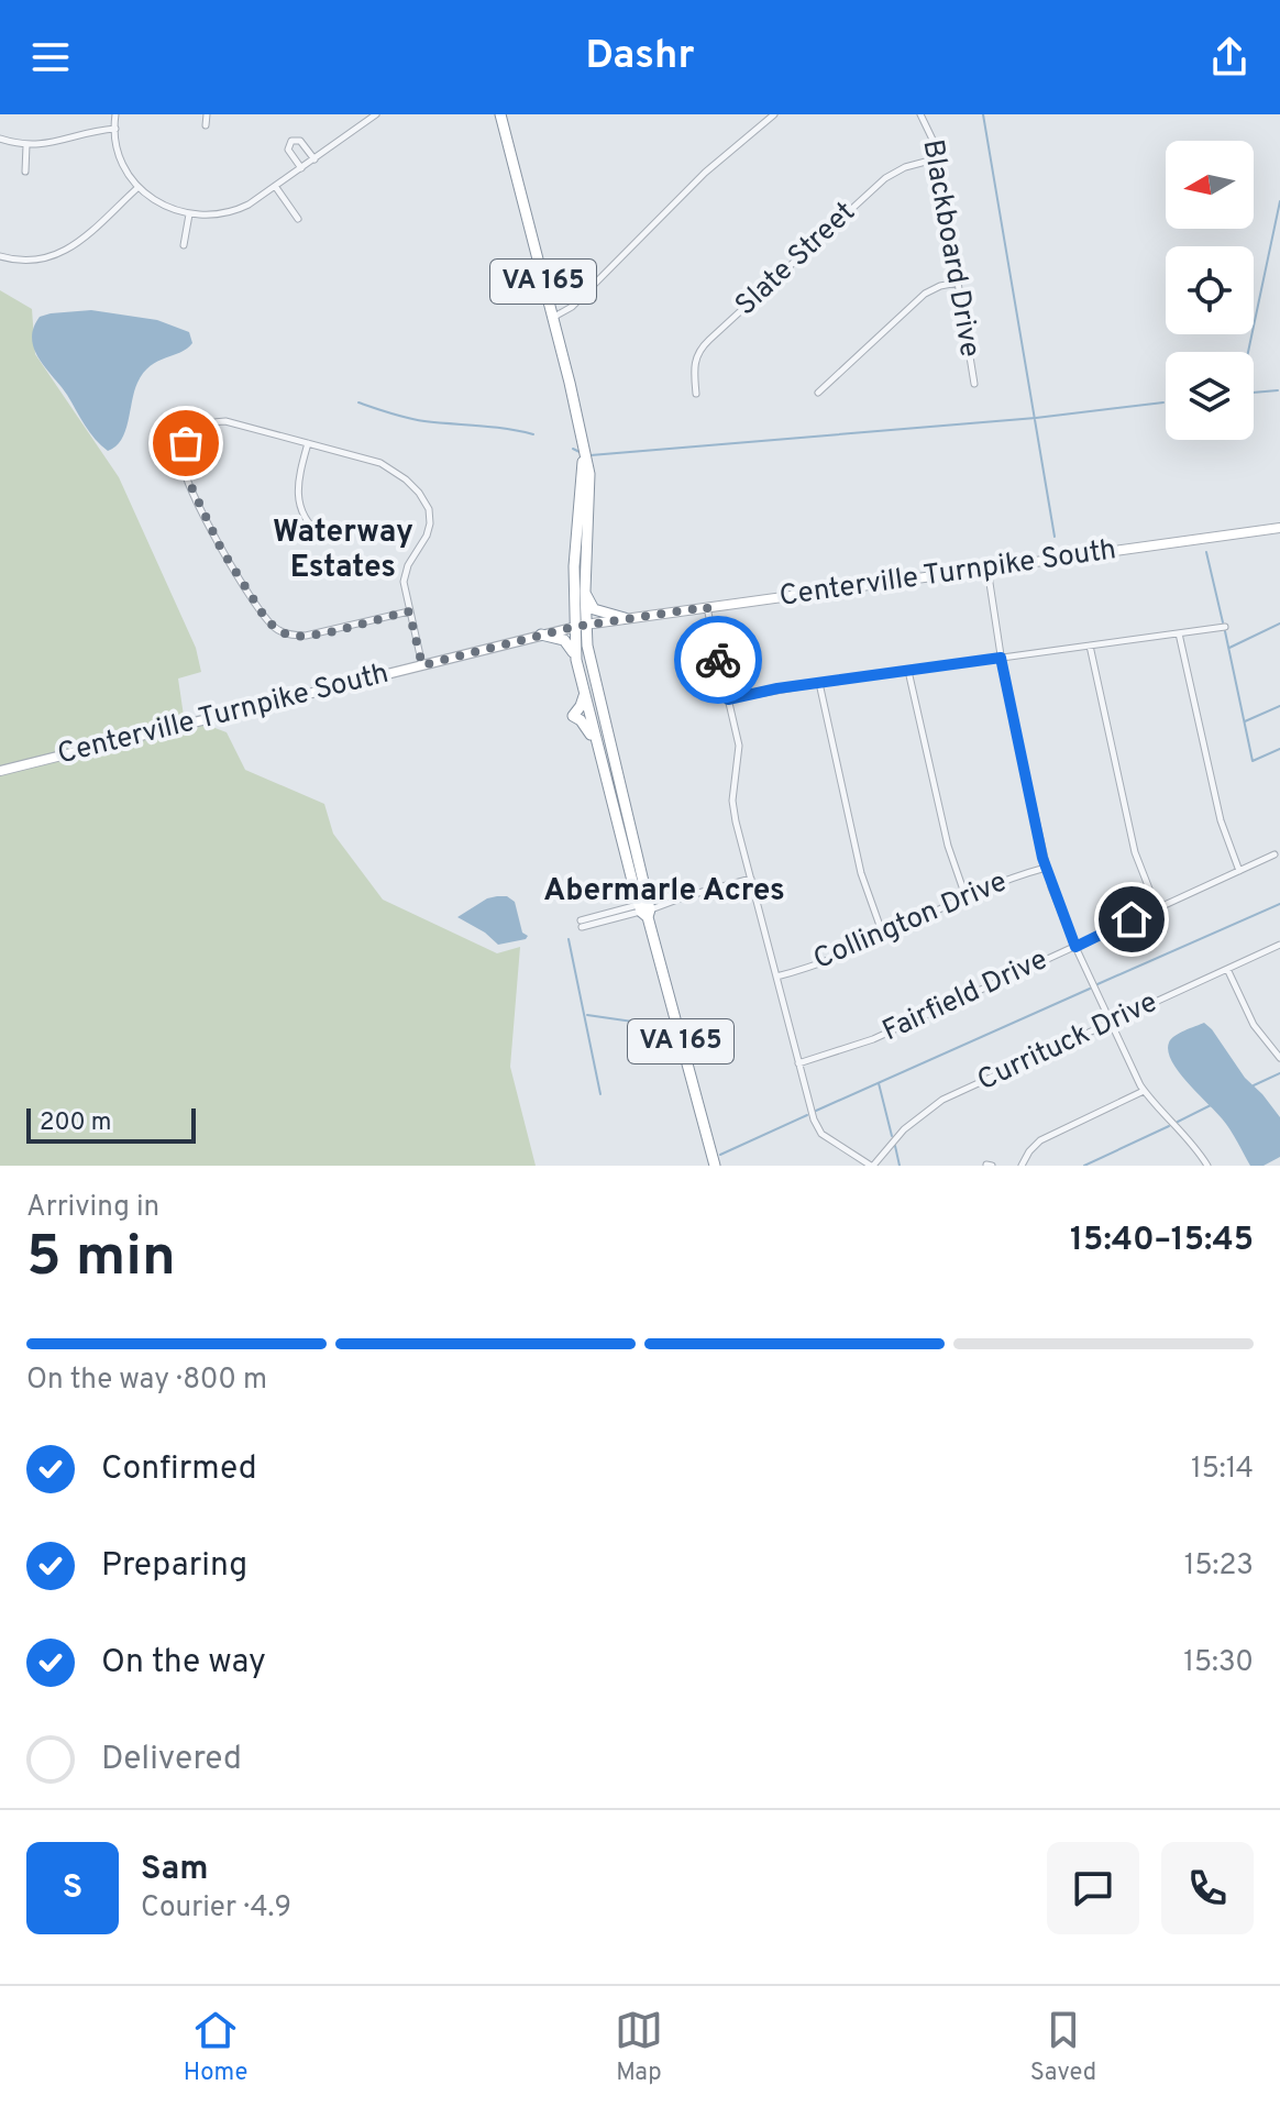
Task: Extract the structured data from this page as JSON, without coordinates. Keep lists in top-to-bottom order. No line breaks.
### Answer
{"streets":{"highway":["VA 165"],"main road":["Centerville Turnpike South"],"street":["Blackboard Drive","Slate Street","Collington Drive","Fairfield Drive","Currituck Drive"]},"crossings":[["Blackboard Drive","Slate Street"],["VA 165","Centerville Turnpike South"]],"districts":["Waterway Estates","Abermarle Acres"],"scale_bar":"200 m","north":"left","page":{"header":"Dashr","scale":"200 m","heading":["5 min","Arriving in","15:40–15:45"],"panel":["Sam","Courier · 4.9"],"bar":"On the way · 800 m","list":[["Confirmed","15:14"],["Preparing","15:23"],["On the way","15:30"],"Delivered"],"round":"S","tabs":["Home","Map","Saved"]}}
